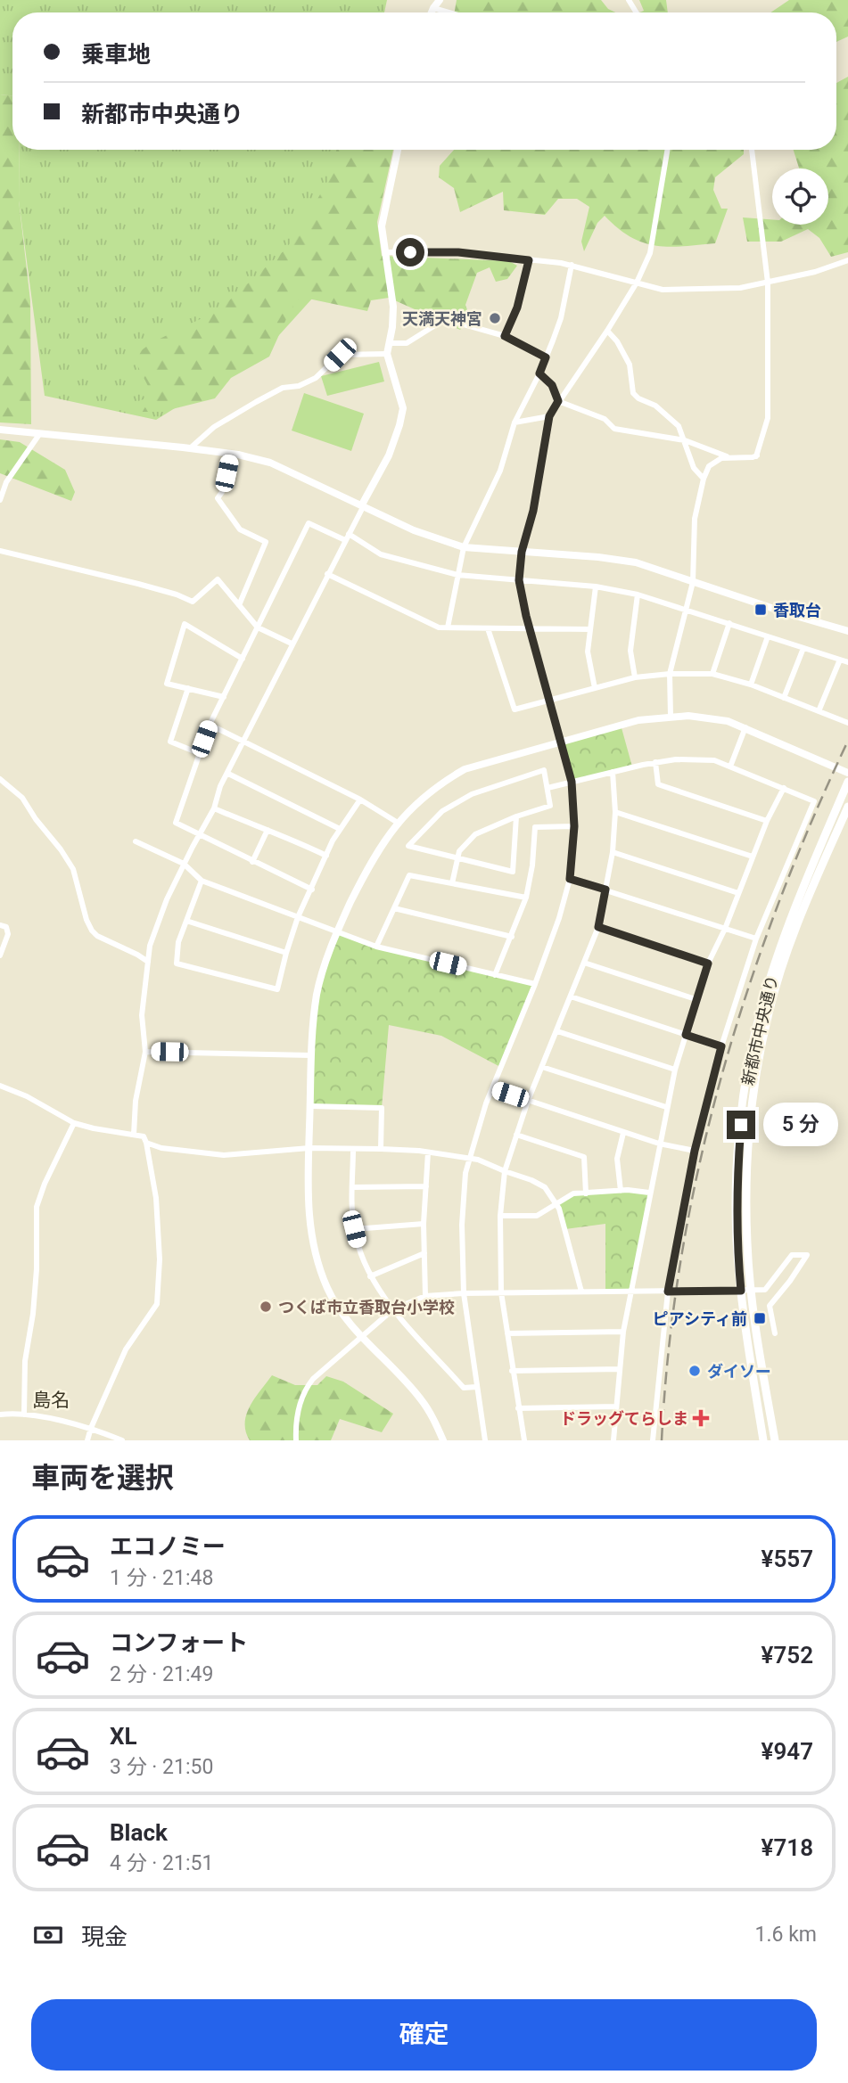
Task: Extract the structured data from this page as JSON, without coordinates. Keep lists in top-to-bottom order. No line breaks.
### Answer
{"streets":{"main road":["新都市中央通り"]},"districts":["島名"],"places":{"other":["天満天神宮","つくば市立香取台小学校","ダイソー"],"transit":["香取台","ピアシティ前"],"health":["ドラッグてらしま"]},"page":{"banner":["乗車地","新都市中央通り"],"bubble":"5 分","heading":"車両を選択","list":[{"name":"エコノミー","note":"1 分 · 21:48","value":"¥557"},{"name":"コンフォート","note":"2 分 · 21:49","value":"¥752"},{"name":"XL","note":"3 分 · 21:50","value":"¥947"},{"name":"Black","note":"4 分 · 21:51","value":"¥718"}],"pay":["現金","1.6 km"],"buttons":"確定"}}
